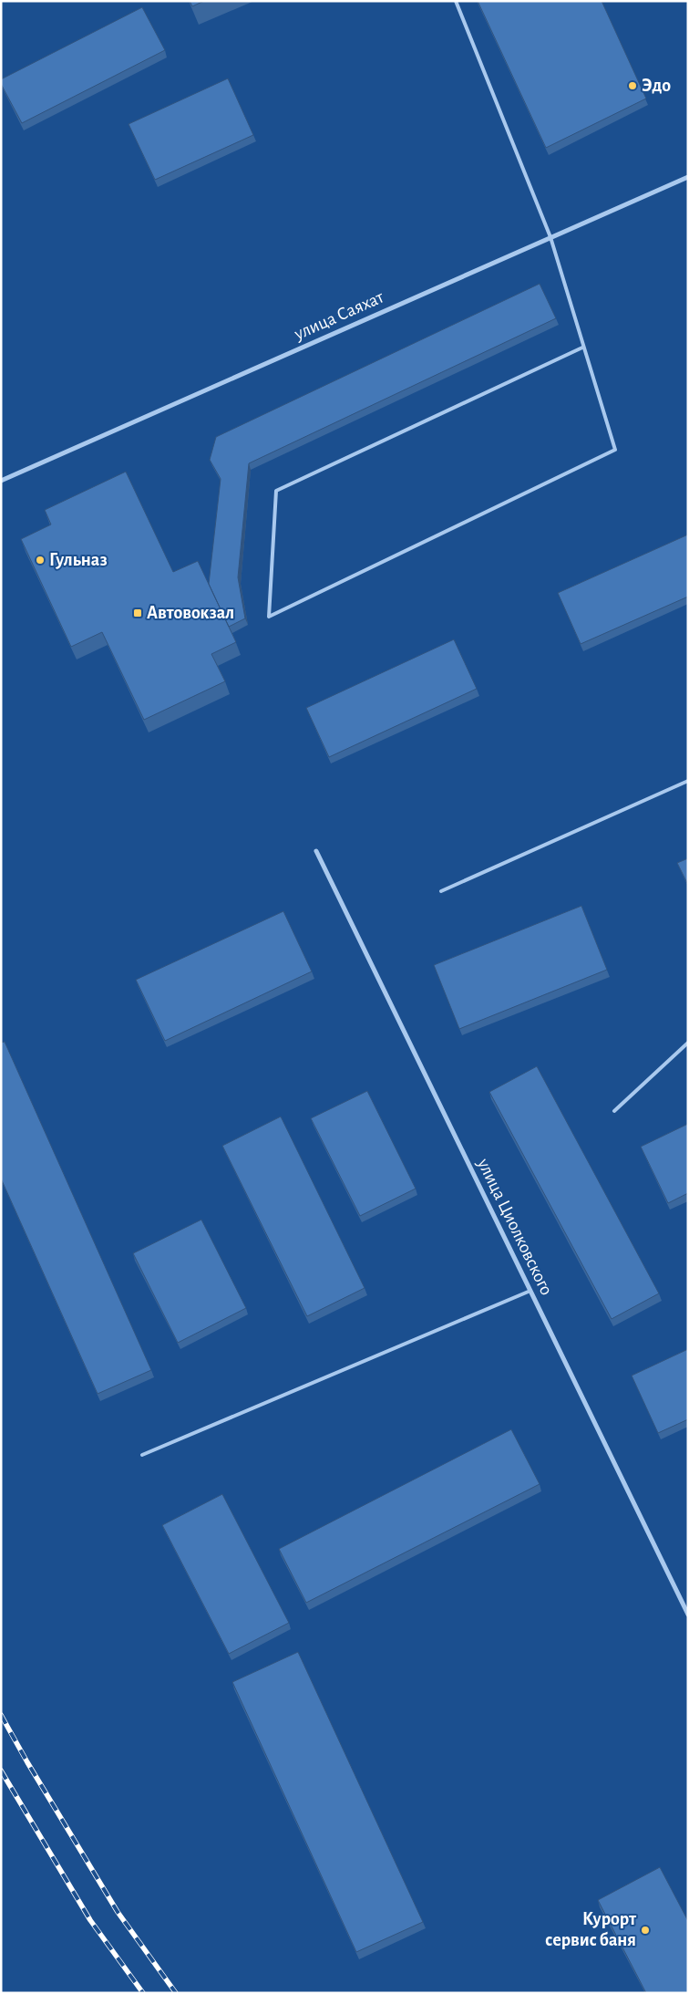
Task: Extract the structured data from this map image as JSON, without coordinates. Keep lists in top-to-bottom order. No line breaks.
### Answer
{"streets":{"street":["улица Саяхат","улица Циолковского"]},"places":{"other":["Эдо","Гульназ","Курорт сервис баня"],"transit":["Автовокзал"]}}
